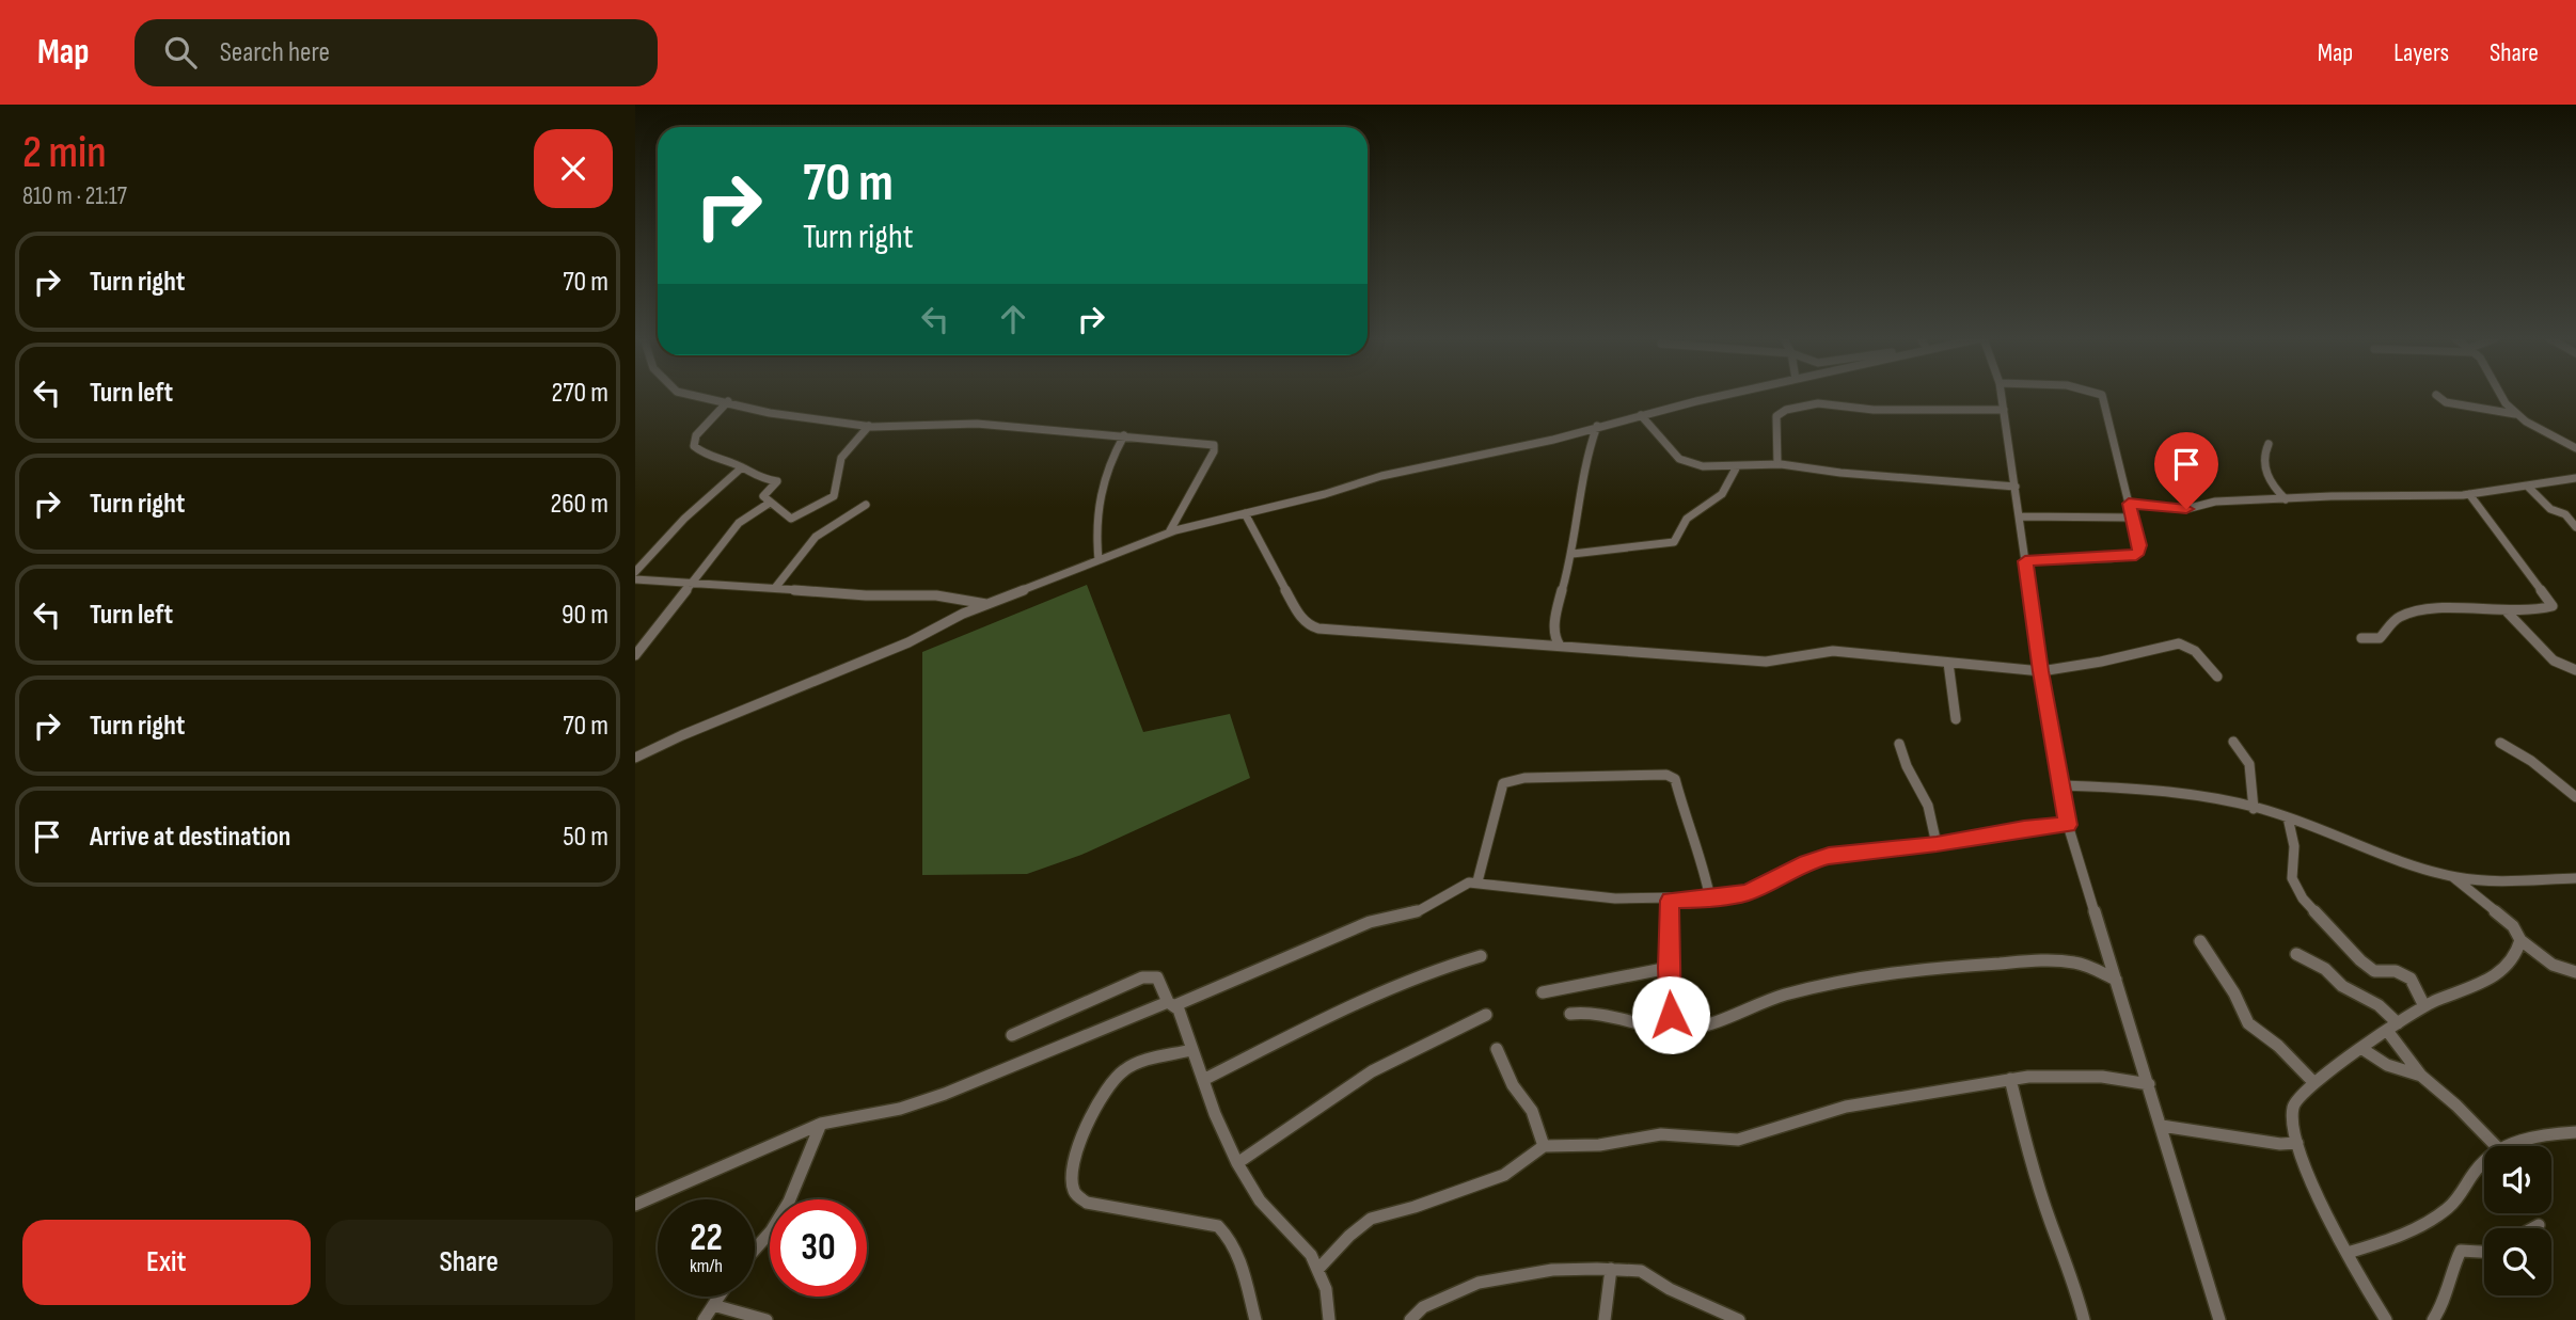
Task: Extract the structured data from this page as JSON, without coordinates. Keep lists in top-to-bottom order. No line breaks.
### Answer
{"page":{"header":"Map","search":"Search here","nav":["Map","Layers","Share"],"heading":["2 min","810 m · 21:17"],"turn":["70 m","Turn right"],"list":[{"name":"Turn right","value":"70 m"},{"name":"Turn left","value":"270 m"},{"name":"Turn right","value":"260 m"},{"name":"Turn left","value":"90 m"},{"name":"Turn right","value":"70 m"},{"name":"Arrive at destination","value":"50 m"}],"speed":"22 km/h","limit":"30","buttons":["Exit","Share"]}}
